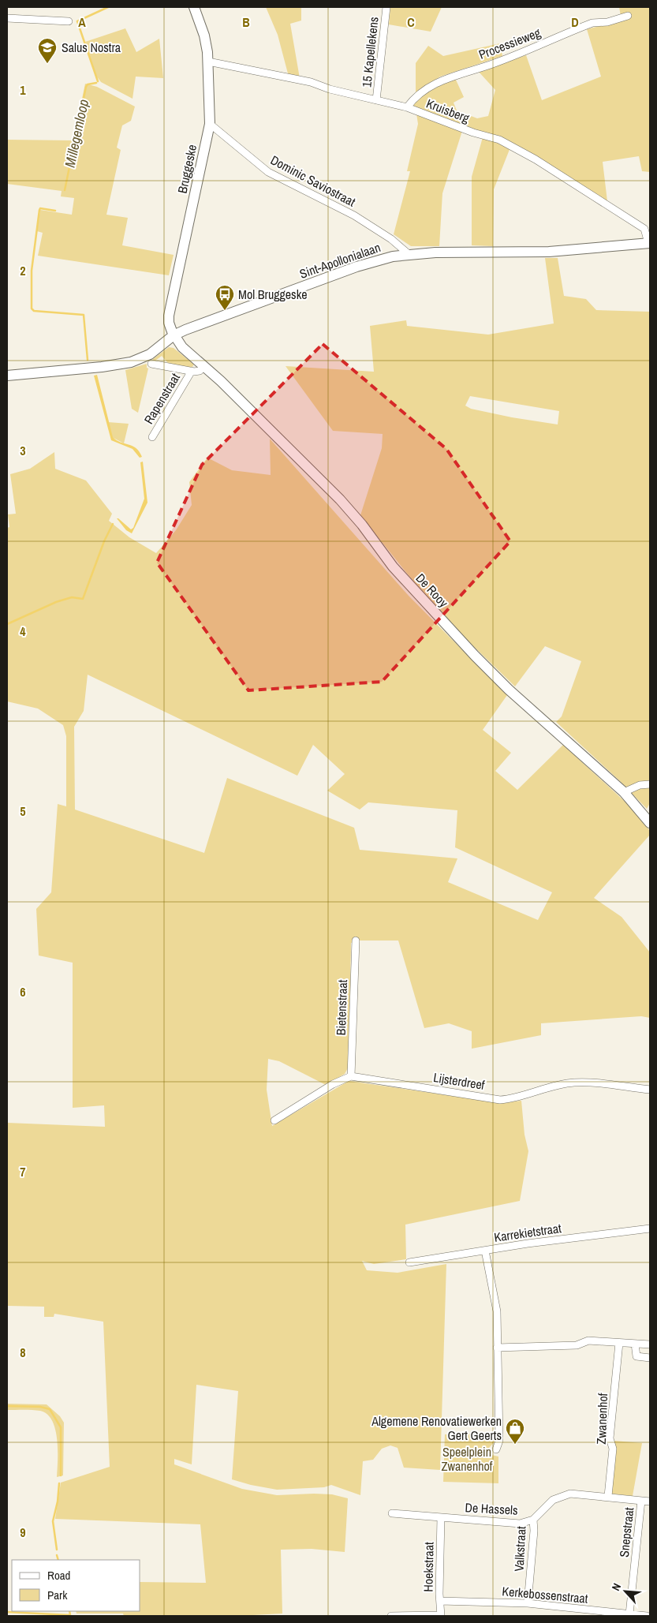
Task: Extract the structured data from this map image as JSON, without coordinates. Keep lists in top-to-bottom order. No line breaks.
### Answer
{"streets":{"street":["Processieweg","15 Kapellekens","Kruisberg","Bruggeske","Dominic Saviostraat","Sint-Apollonialaan","Rapenstraat","De Rooy","Bietenstraat","Lijsterdreef","Karrekietstraat","Zwanenhof","De Hassels","Snepstraat","Valkstraat","Hoekstraat","Kerkebossenstraat"]},"crossings":[["Processieweg","Kruisberg"],["15 Kapellekens","Kruisberg"],["Kruisberg","Bruggeske"],["Kruisberg","Sint-Apollonialaan"],["Bruggeske","Dominic Saviostraat"],["Bruggeske","Sint-Apollonialaan"],["Bruggeske","De Rooy"],["Dominic Saviostraat","Sint-Apollonialaan"],["Sint-Apollonialaan","De Rooy"],["Bietenstraat","Lijsterdreef"],["Zwanenhof","De Hassels"],["De Hassels","Snepstraat"],["De Hassels","Valkstraat"],["De Hassels","Hoekstraat"],["Snepstraat","Kerkebossenstraat"],["Valkstraat","Kerkebossenstraat"],["Hoekstraat","Kerkebossenstraat"]],"water":["Millegemloop"],"parks":["Speelplein Zwanenhof"],"places":{"school or university":["Salus Nostra"],"bus stop":["Mol Bruggeske"],"shop":["Algemene Renovatiewerken Gert Geerts"]},"legend":["Road","Park"],"north":"top left","grid":{"columns":["A","B","C","D"],"rows":["1","2","3","4","5","6","7","8","9"]}}
